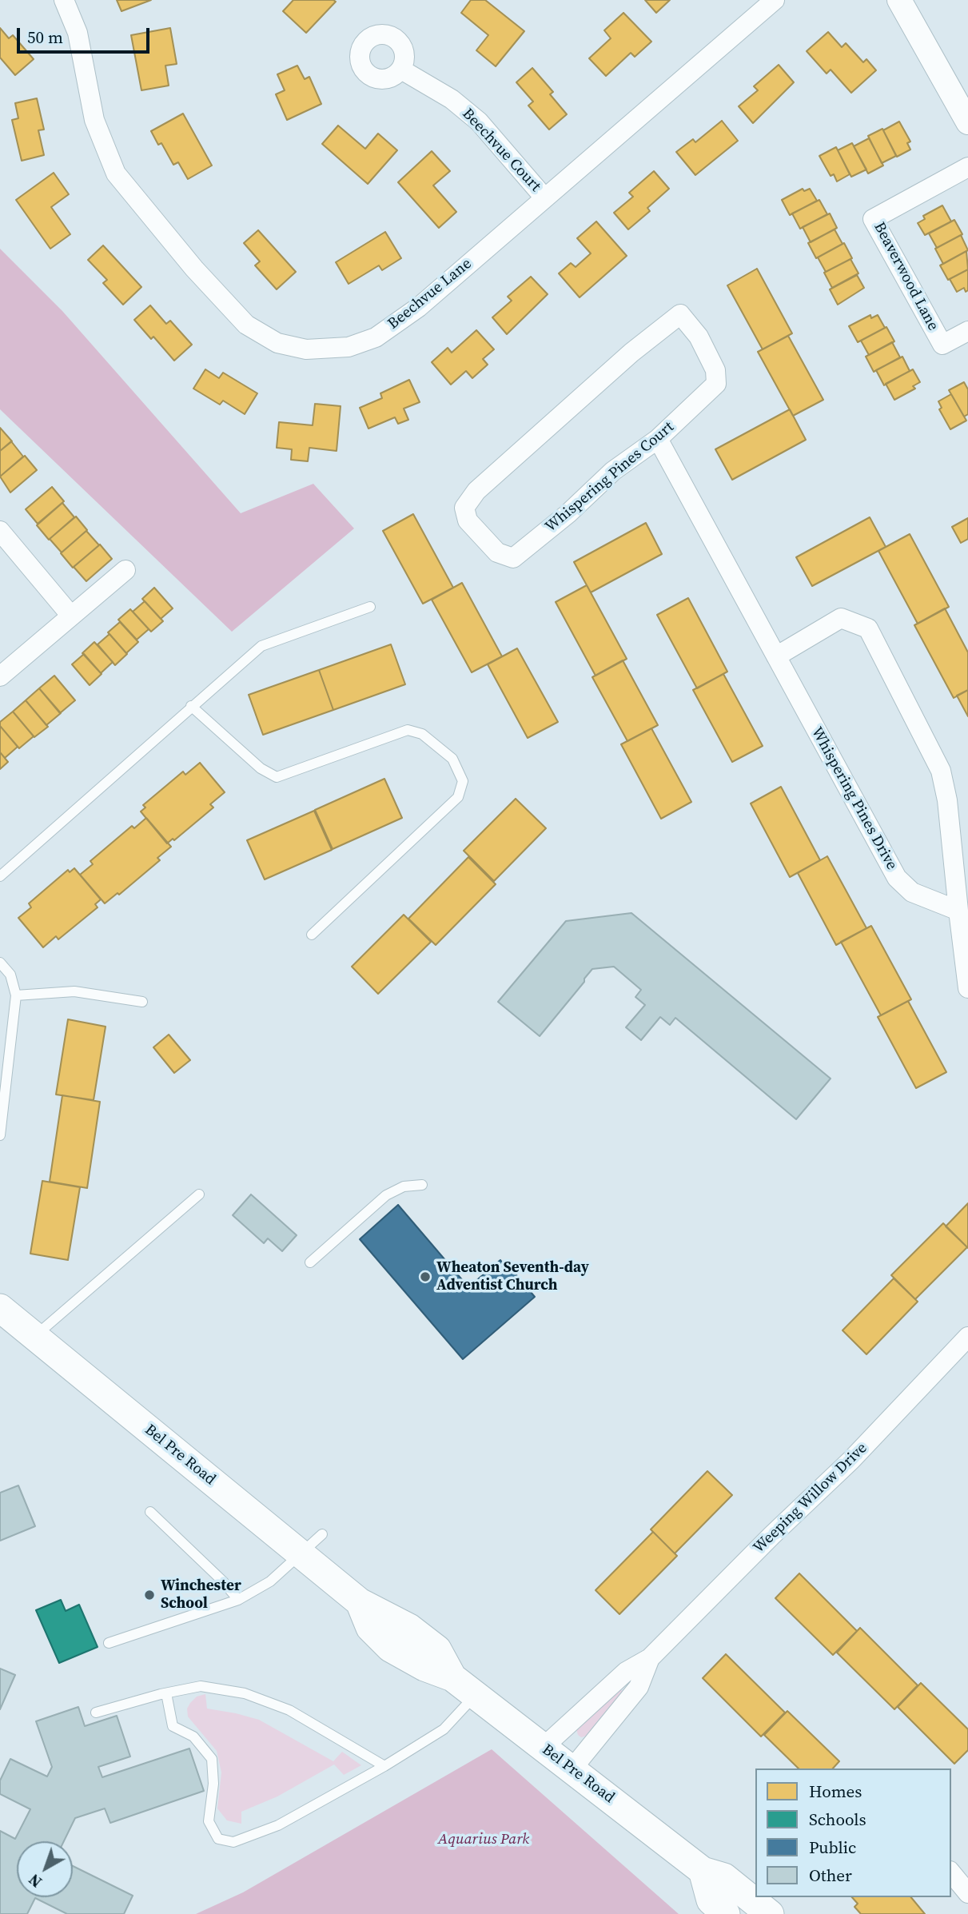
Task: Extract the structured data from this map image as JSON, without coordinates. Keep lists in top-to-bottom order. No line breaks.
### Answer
{"streets":{"main road":["Bel Pre Road"],"street":["Beechvue Court","Beaverwood Lane","Beechvue Lane","Whispering Pines Court","Whispering Pines Drive","Weeping Willow Drive"]},"crossings":[["Beechvue Court","Beechvue Lane"],["Whispering Pines Court","Whispering Pines Drive"],["Bel Pre Road","Weeping Willow Drive"]],"parks":["Aquarius Park"],"places":["Wheaton Seventh-day Adventist Church","Winchester School"],"legend":["Homes","Schools","Public","Other"],"scale_bar":"50 m","north":"bottom left"}
